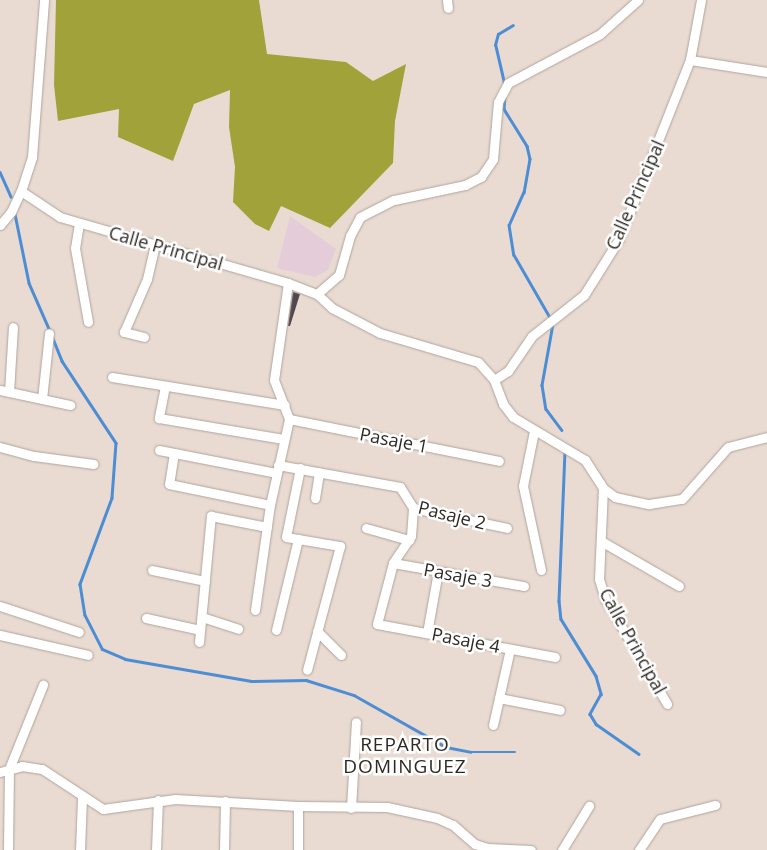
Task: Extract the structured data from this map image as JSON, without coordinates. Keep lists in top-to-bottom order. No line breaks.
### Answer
{"streets":{"street":["Calle Principal","Pasaje 1","Pasaje 2","Pasaje 3","Pasaje 4"]},"crossings":[["Pasaje 3","Pasaje 4"]],"districts":["REPARTO DOMINGUEZ"]}
